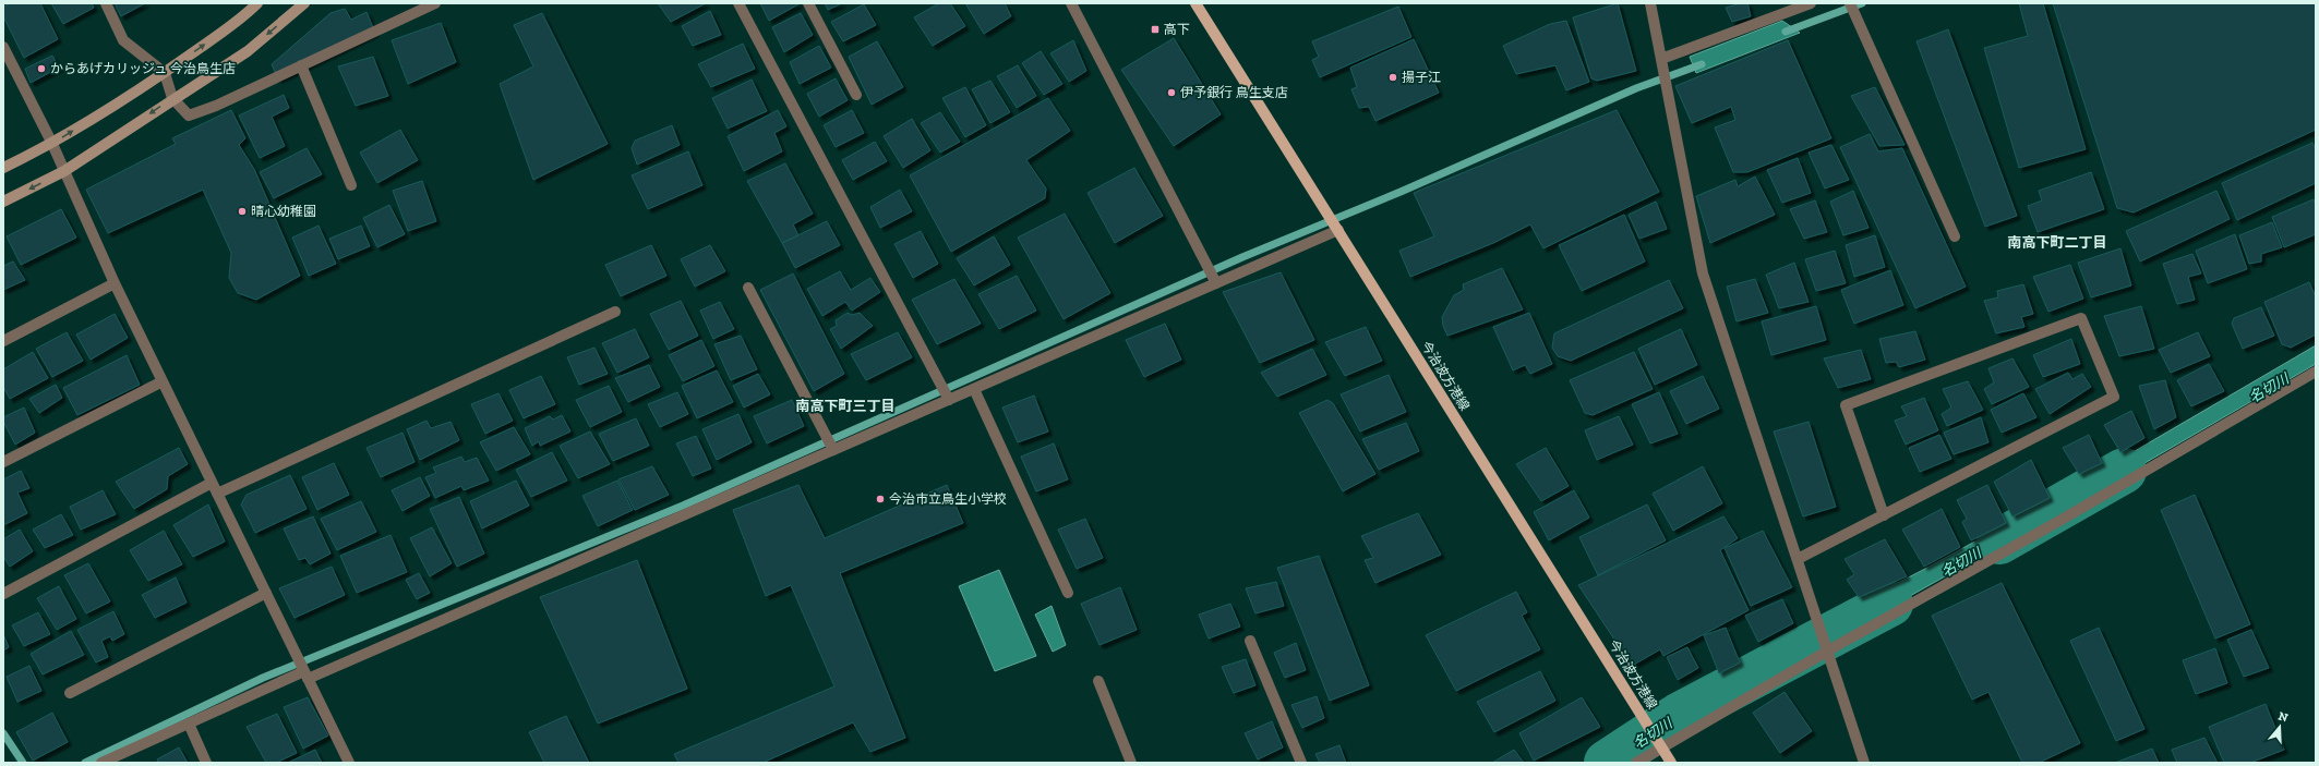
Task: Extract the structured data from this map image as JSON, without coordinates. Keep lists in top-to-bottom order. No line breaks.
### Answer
{"streets":{"main road":["今治波方港線"]},"districts":["南高下町二丁目","南高下町三丁目"],"water":["名切川"],"places":{"transit":["高下"],"other":["からあげカリッジュ 今治鳥生店","揚子江","伊予銀行 鳥生支店","晴心幼稚園","今治市立鳥生小学校"]},"north":"top"}
